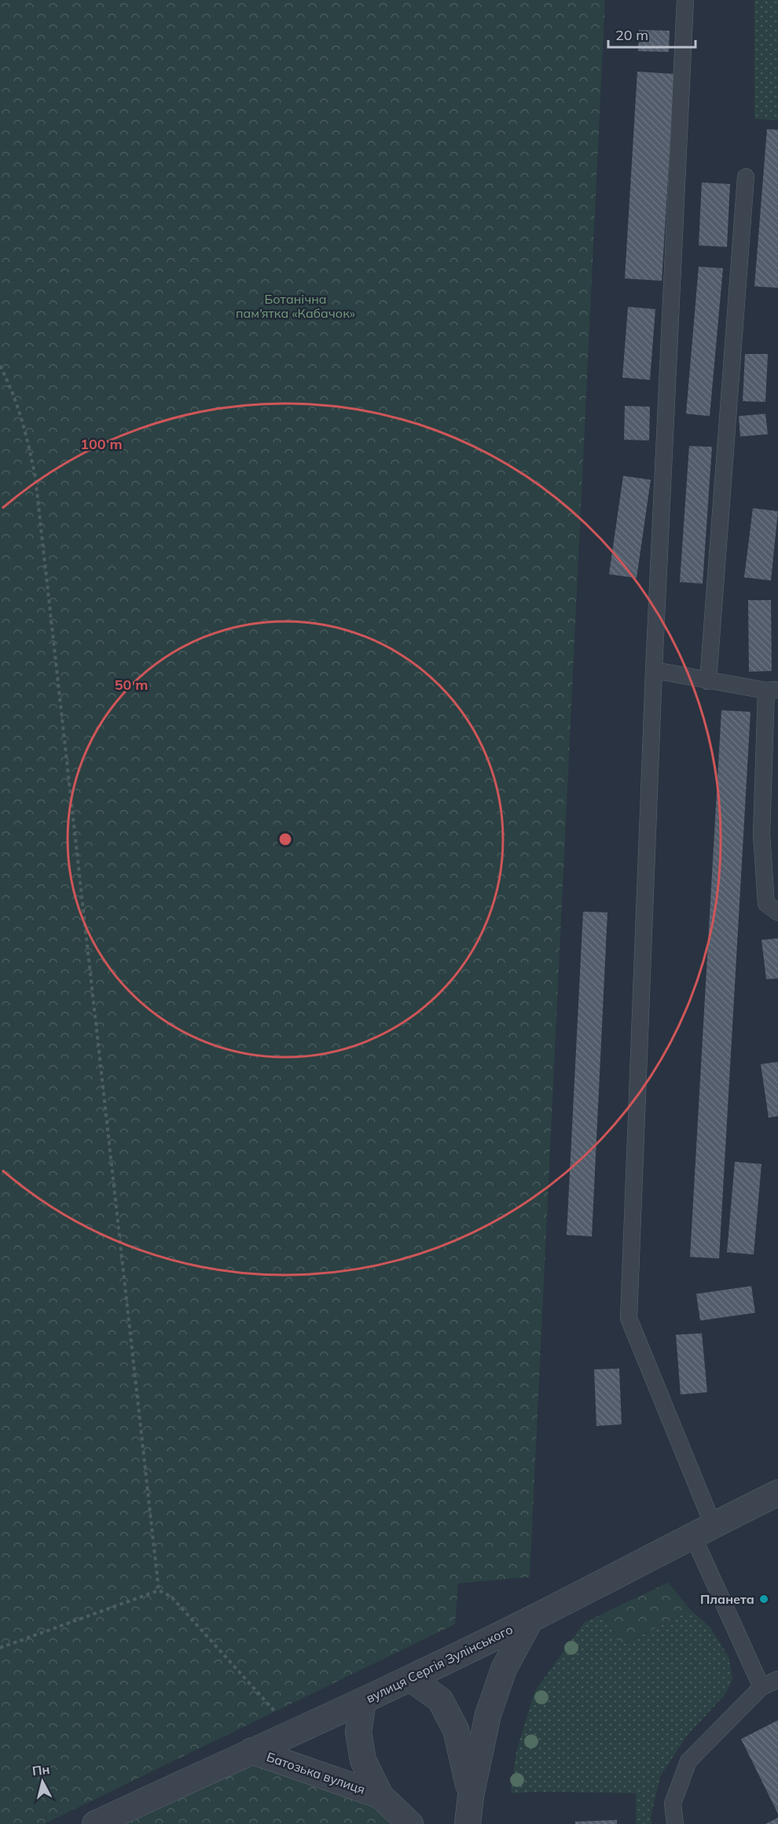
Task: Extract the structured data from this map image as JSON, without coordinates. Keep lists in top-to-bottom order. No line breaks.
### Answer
{"streets":{"street":["вулиця Сергія Зулінського","Батозька вулиця"]},"crossings":[["вулиця Сергія Зулінського","Батозька вулиця"]],"parks":["Ботанічна пам'ятка «Кабачок»"],"places":["Планета"],"scale_bar":"20 m","north":"top","rings":["100 m","50 m"]}
